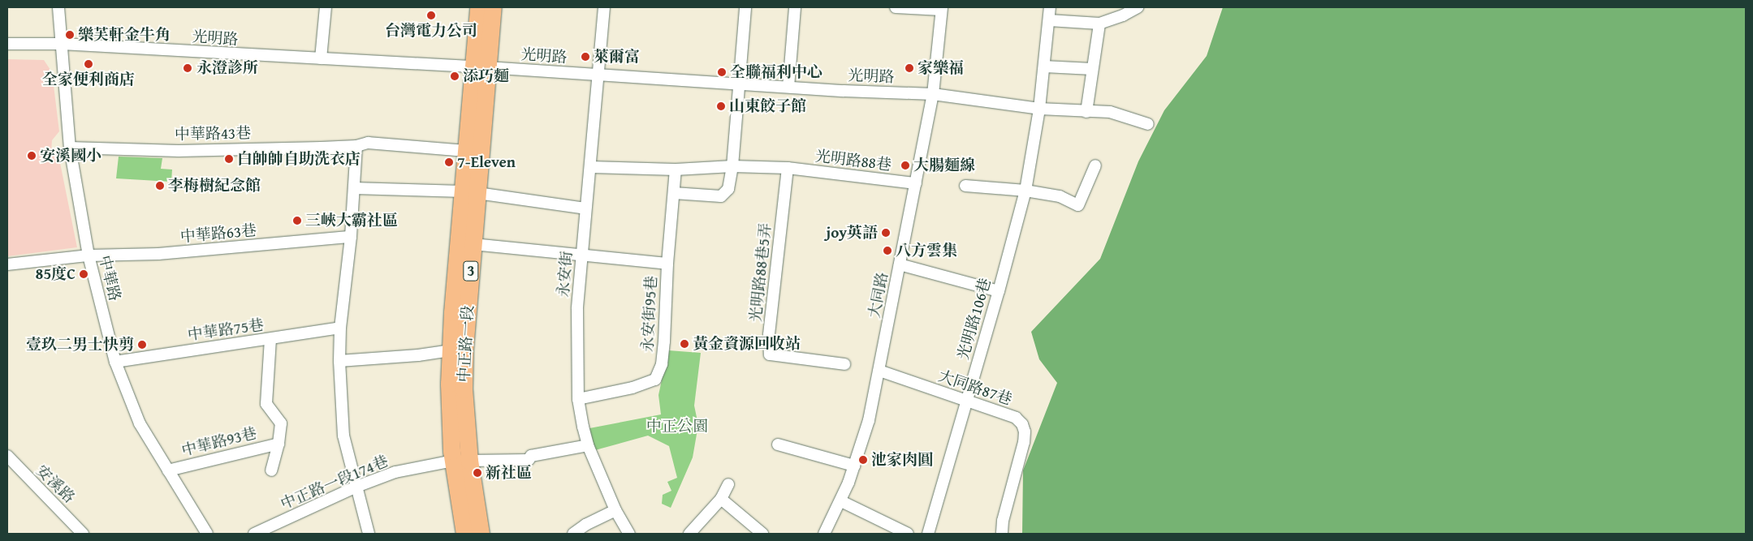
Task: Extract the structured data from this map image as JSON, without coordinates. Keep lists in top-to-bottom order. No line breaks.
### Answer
{"streets":{"main road":["3","中正路一段"],"street":["光明路","中華路43巷","光明路88巷","中華路63巷","光明路88巷5弄","永安街","中華路","大同路","永安街95巷","光明路106巷","中華路75巷","大同路87巷","中華路93巷","中正路一段174巷","安溪路"]},"crossings":[["光明路","永安街"],["光明路","中華路"],["光明路","大同路"],["光明路","光明路106巷"],["光明路","中正路一段"],["中華路43巷","中華路"],["中華路43巷","中正路一段"],["光明路88巷","光明路88巷5弄"],["光明路88巷","大同路"],["中華路63巷","中華路"],["永安街","永安街95巷"],["永安街","中正路一段174巷"],["中華路","中華路75巷"],["中華路","中華路93巷"],["大同路","大同路87巷"],["光明路106巷","大同路87巷"],["中正路一段","中正路一段174巷"]],"parks":["中正公園"],"places":["台灣電力公司","樂芙軒金牛角","萊爾富","全家便利商店","永澄診所","家樂福","全聯福利中心","添巧麵","山東餃子館","安溪國小","白帥帥自助洗衣店","7-Eleven","大腸麵線","李梅樹紀念館","三峽大霸社區","joy英語","八方雲集","85度C","黃金資源回收站","壹玖二男士快剪","池家肉圓","新社區"]}
